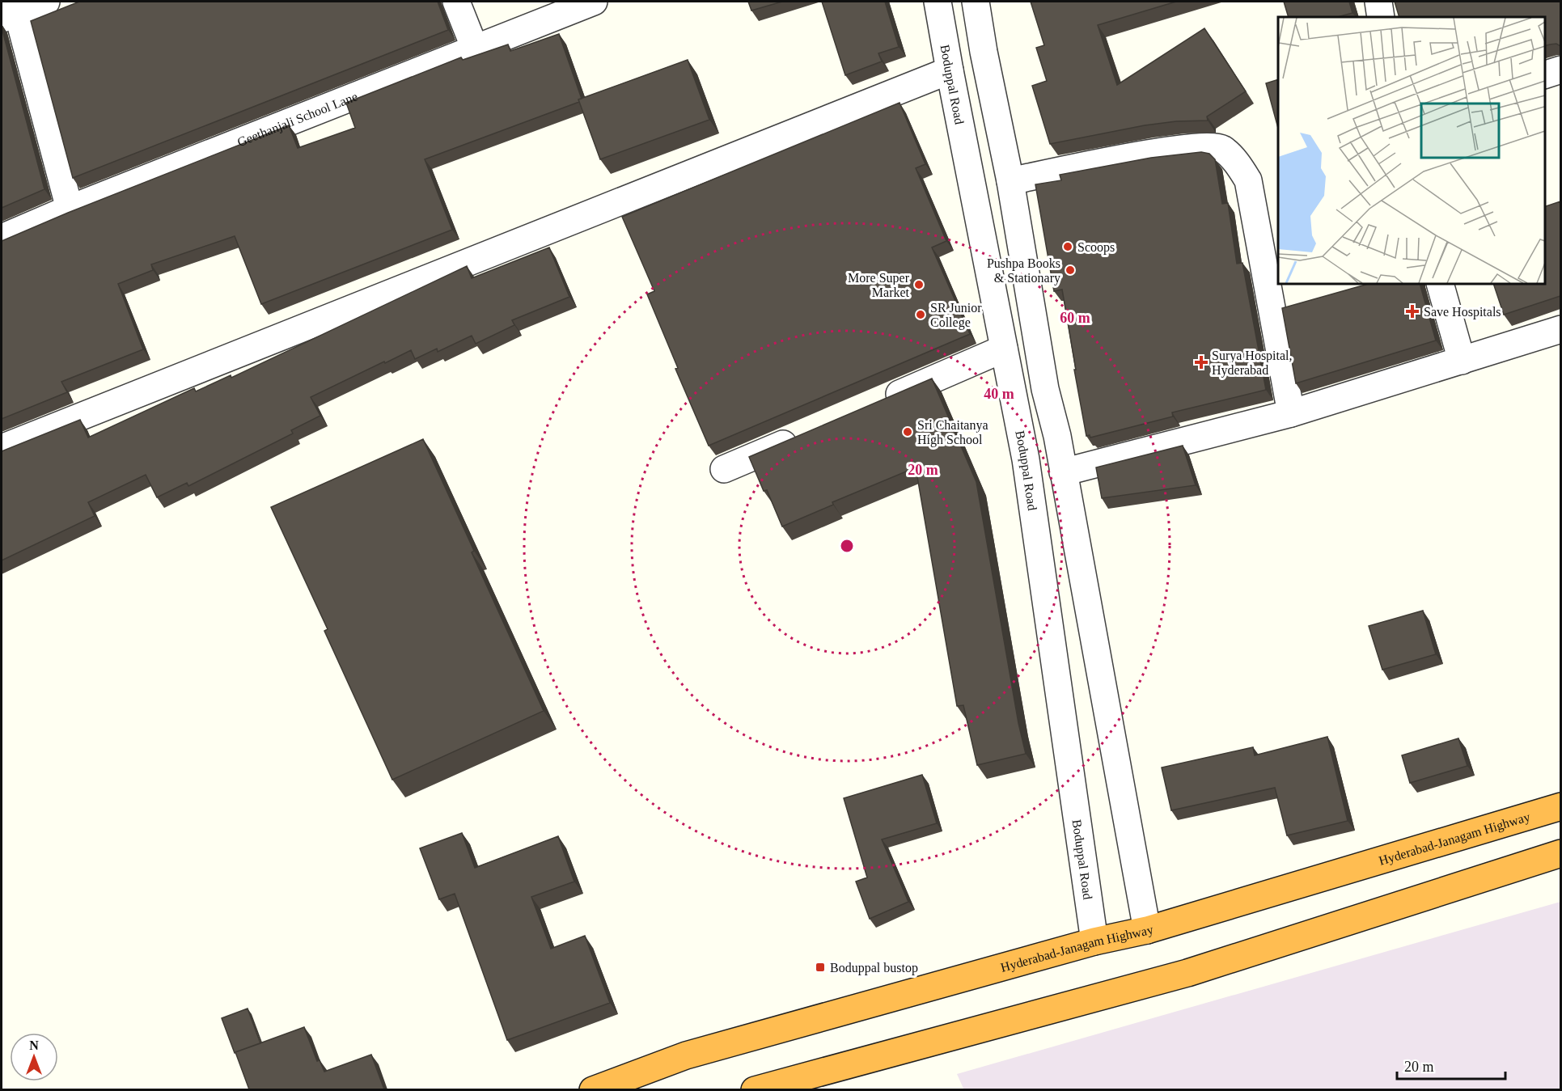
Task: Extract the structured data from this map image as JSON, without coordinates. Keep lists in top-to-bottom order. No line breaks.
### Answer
{"streets":{"highway":["Hyderabad-Janagam Highway"],"street":["Boduppal Road","Geethanjali School Lane"]},"crossings":[["Boduppal Road","Hyderabad-Janagam Highway"]],"places":{"other":["Scoops","Pushpa Books & Stationary","More Super Market","SR Junior College","Sri Chaitanya High School"],"health":["Save Hospitals","Surya Hospital, Hyderabad"],"transit":["Boduppal bustop"]},"scale_bar":"20 m","north":"top","rings":["60 m","40 m","20 m"]}
